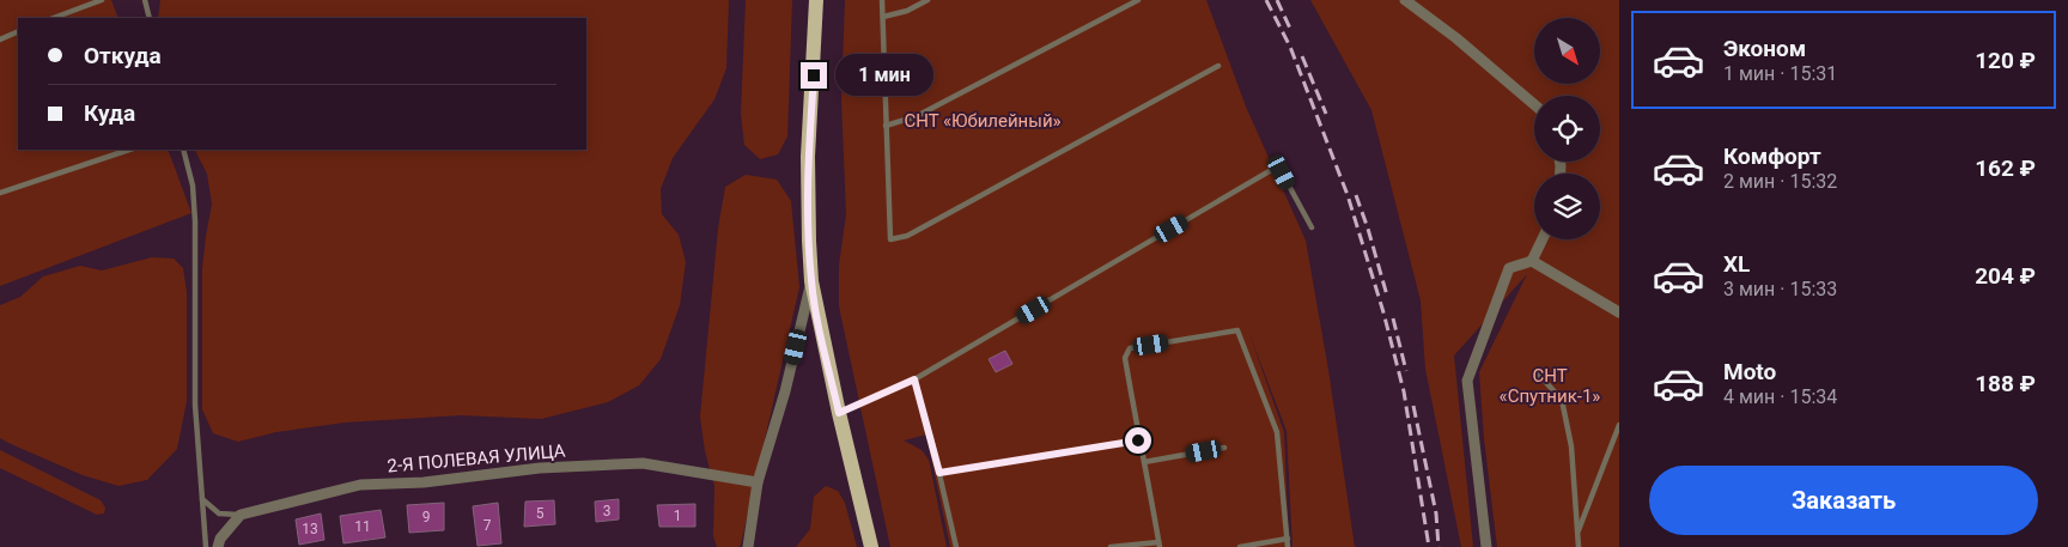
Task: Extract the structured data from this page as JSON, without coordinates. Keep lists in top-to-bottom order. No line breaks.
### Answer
{"streets":{"street":["2-Я ПОЛЕВАЯ УЛИЦА"]},"parks":["СНТ «Юбилейный»","СНТ «Спутник-1»"],"house_numbers":["3","5","1","9","7","11","13"],"north":"bottom right","page":{"list":[{"name":"Эконом","note":"1 мин · 15:31","value":"120 ₽"},{"name":"Комфорт","note":"2 мин · 15:32","value":"162 ₽"},{"name":"XL","note":"3 мин · 15:33","value":"204 ₽"},{"name":"Moto","note":"4 мин · 15:34","value":"188 ₽"}],"banner":["Откуда","Куда"],"bubble":"1 мин","buttons":"Заказать"}}
